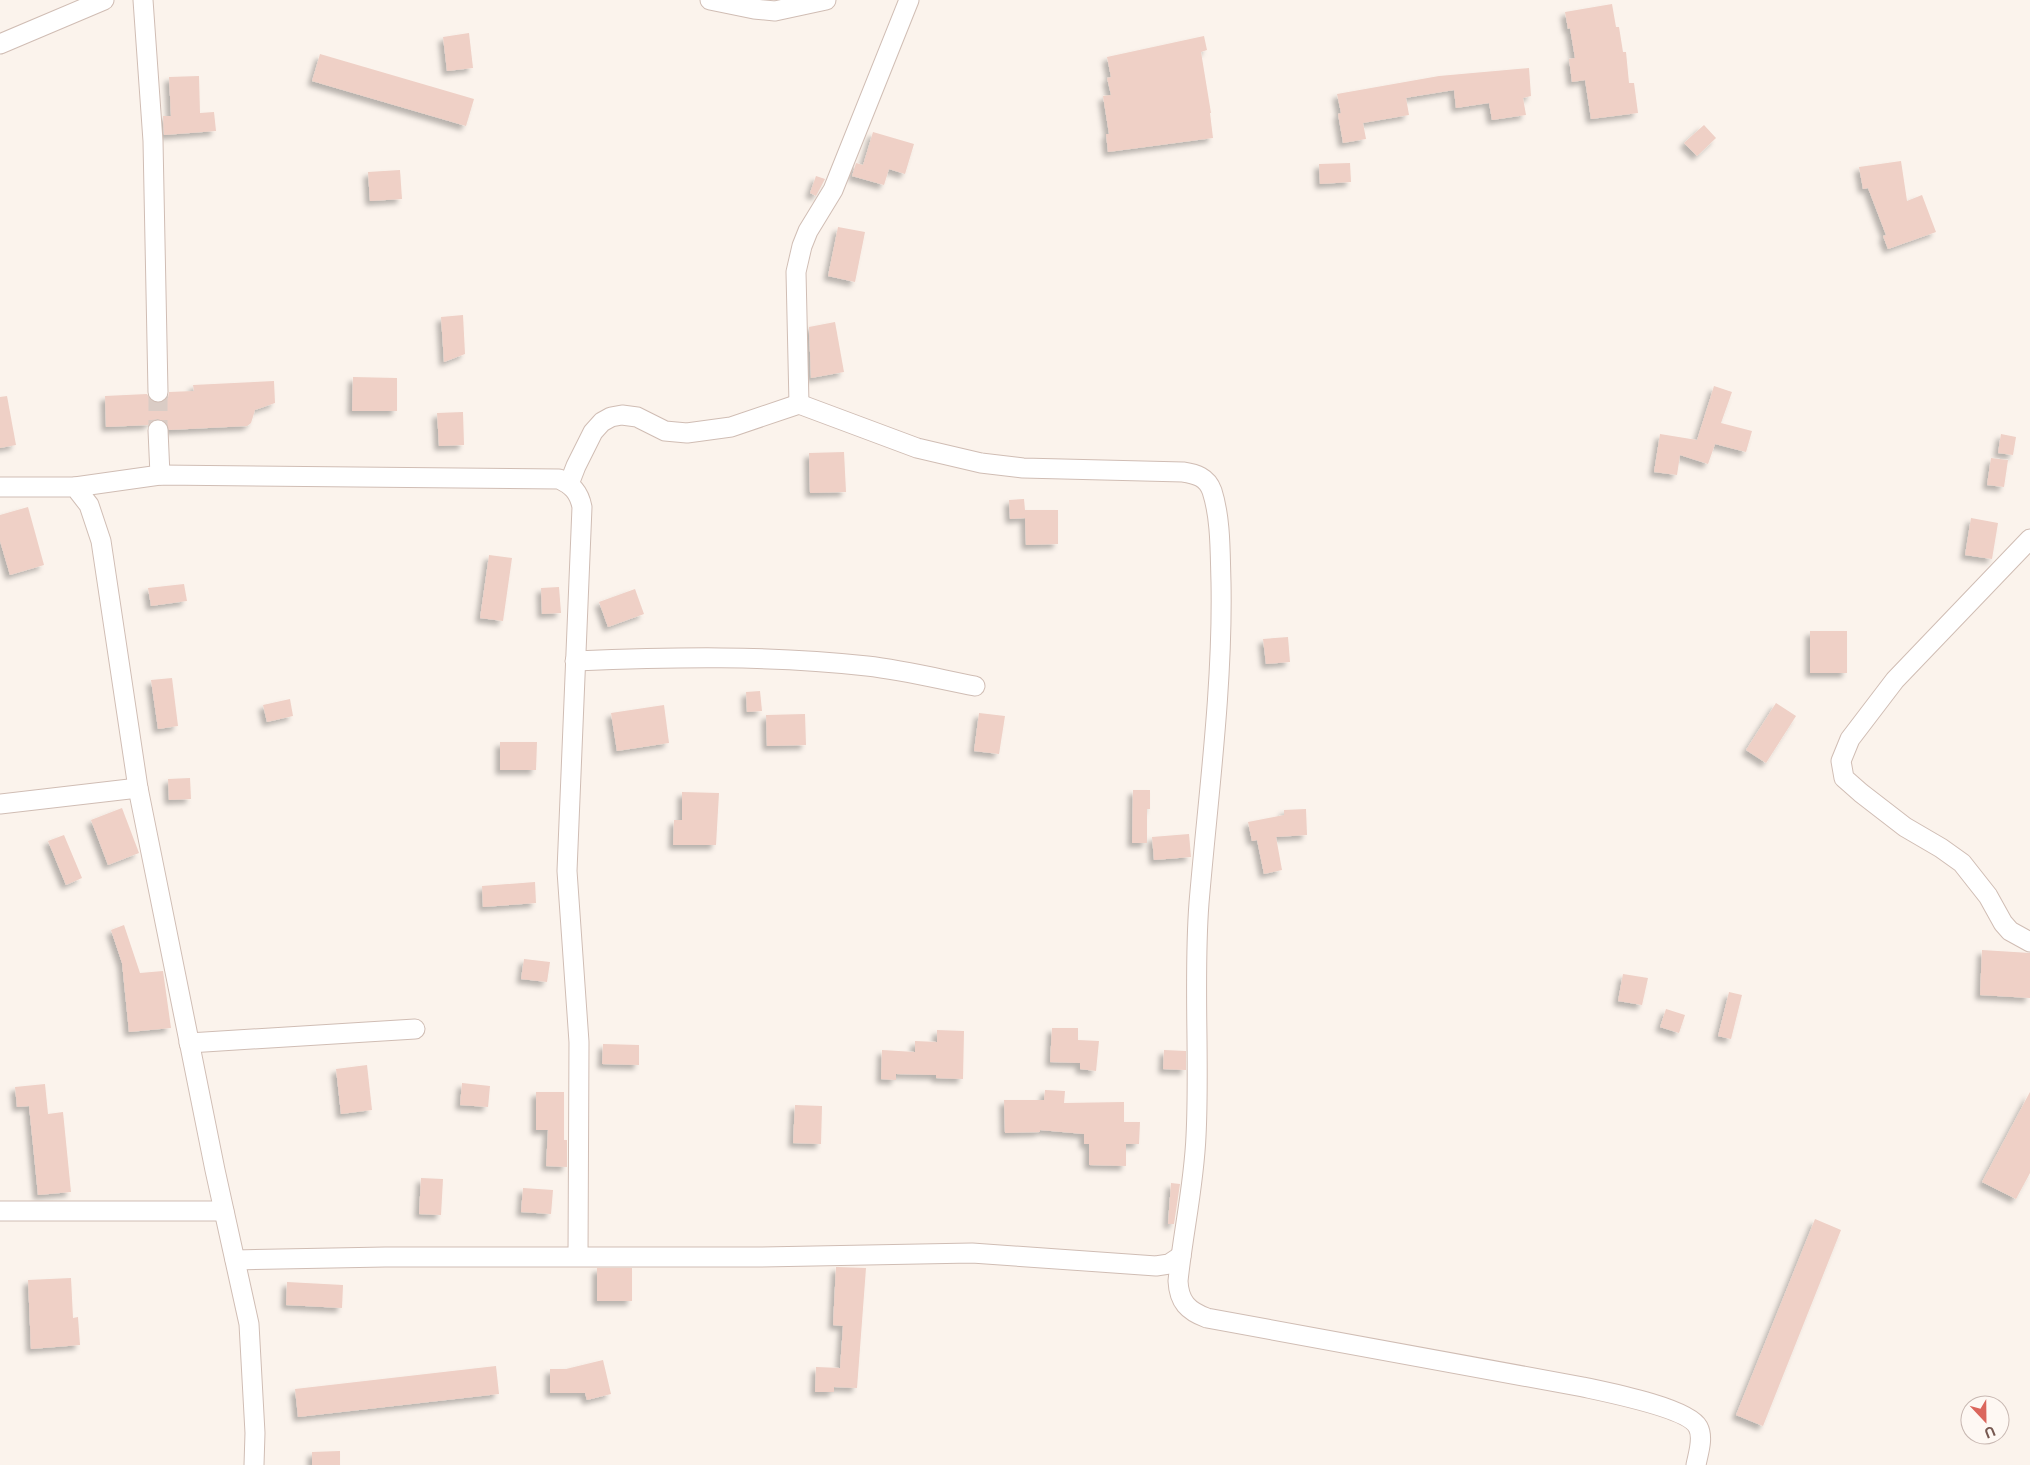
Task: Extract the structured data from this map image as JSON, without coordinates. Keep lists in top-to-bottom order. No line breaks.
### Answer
{"north":"bottom"}
